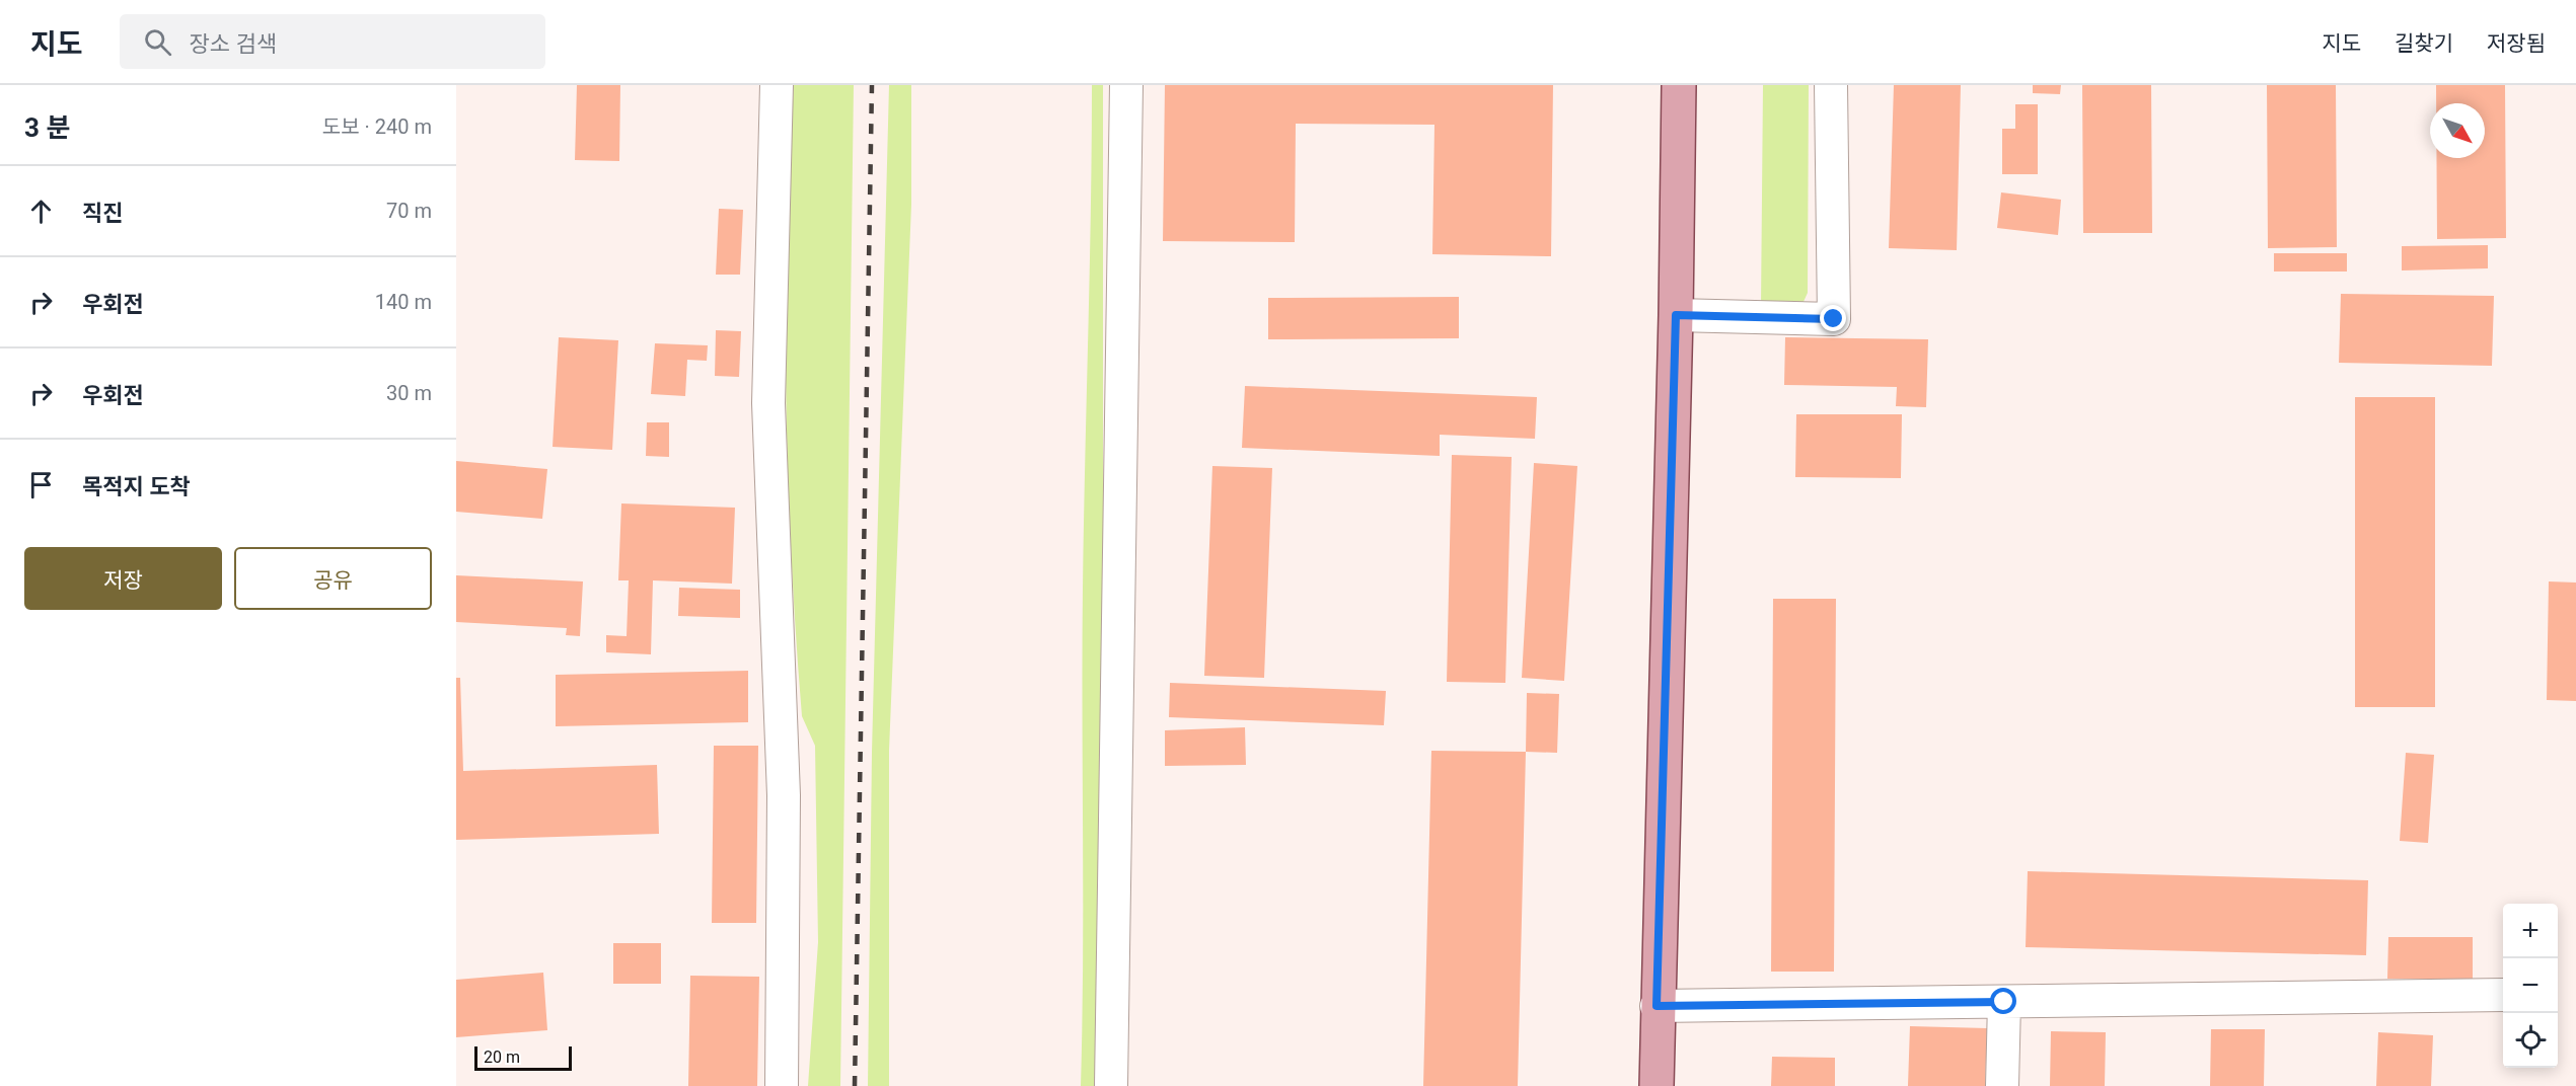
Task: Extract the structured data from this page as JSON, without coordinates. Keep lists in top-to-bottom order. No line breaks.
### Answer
{"scale_bar":"20 m","north":"bottom right","page":{"header":"지도","search":"장소 검색","nav":["지도","길찾기","저장됨"],"heading":["3 분","도보 · 240 m"],"list":[["직진","70 m"],["우회전","140 m"],["우회전","30 m"],"목적지 도착"],"buttons":["저장","공유"],"map_buttons":["+","−"],"scale":"20 m"}}
